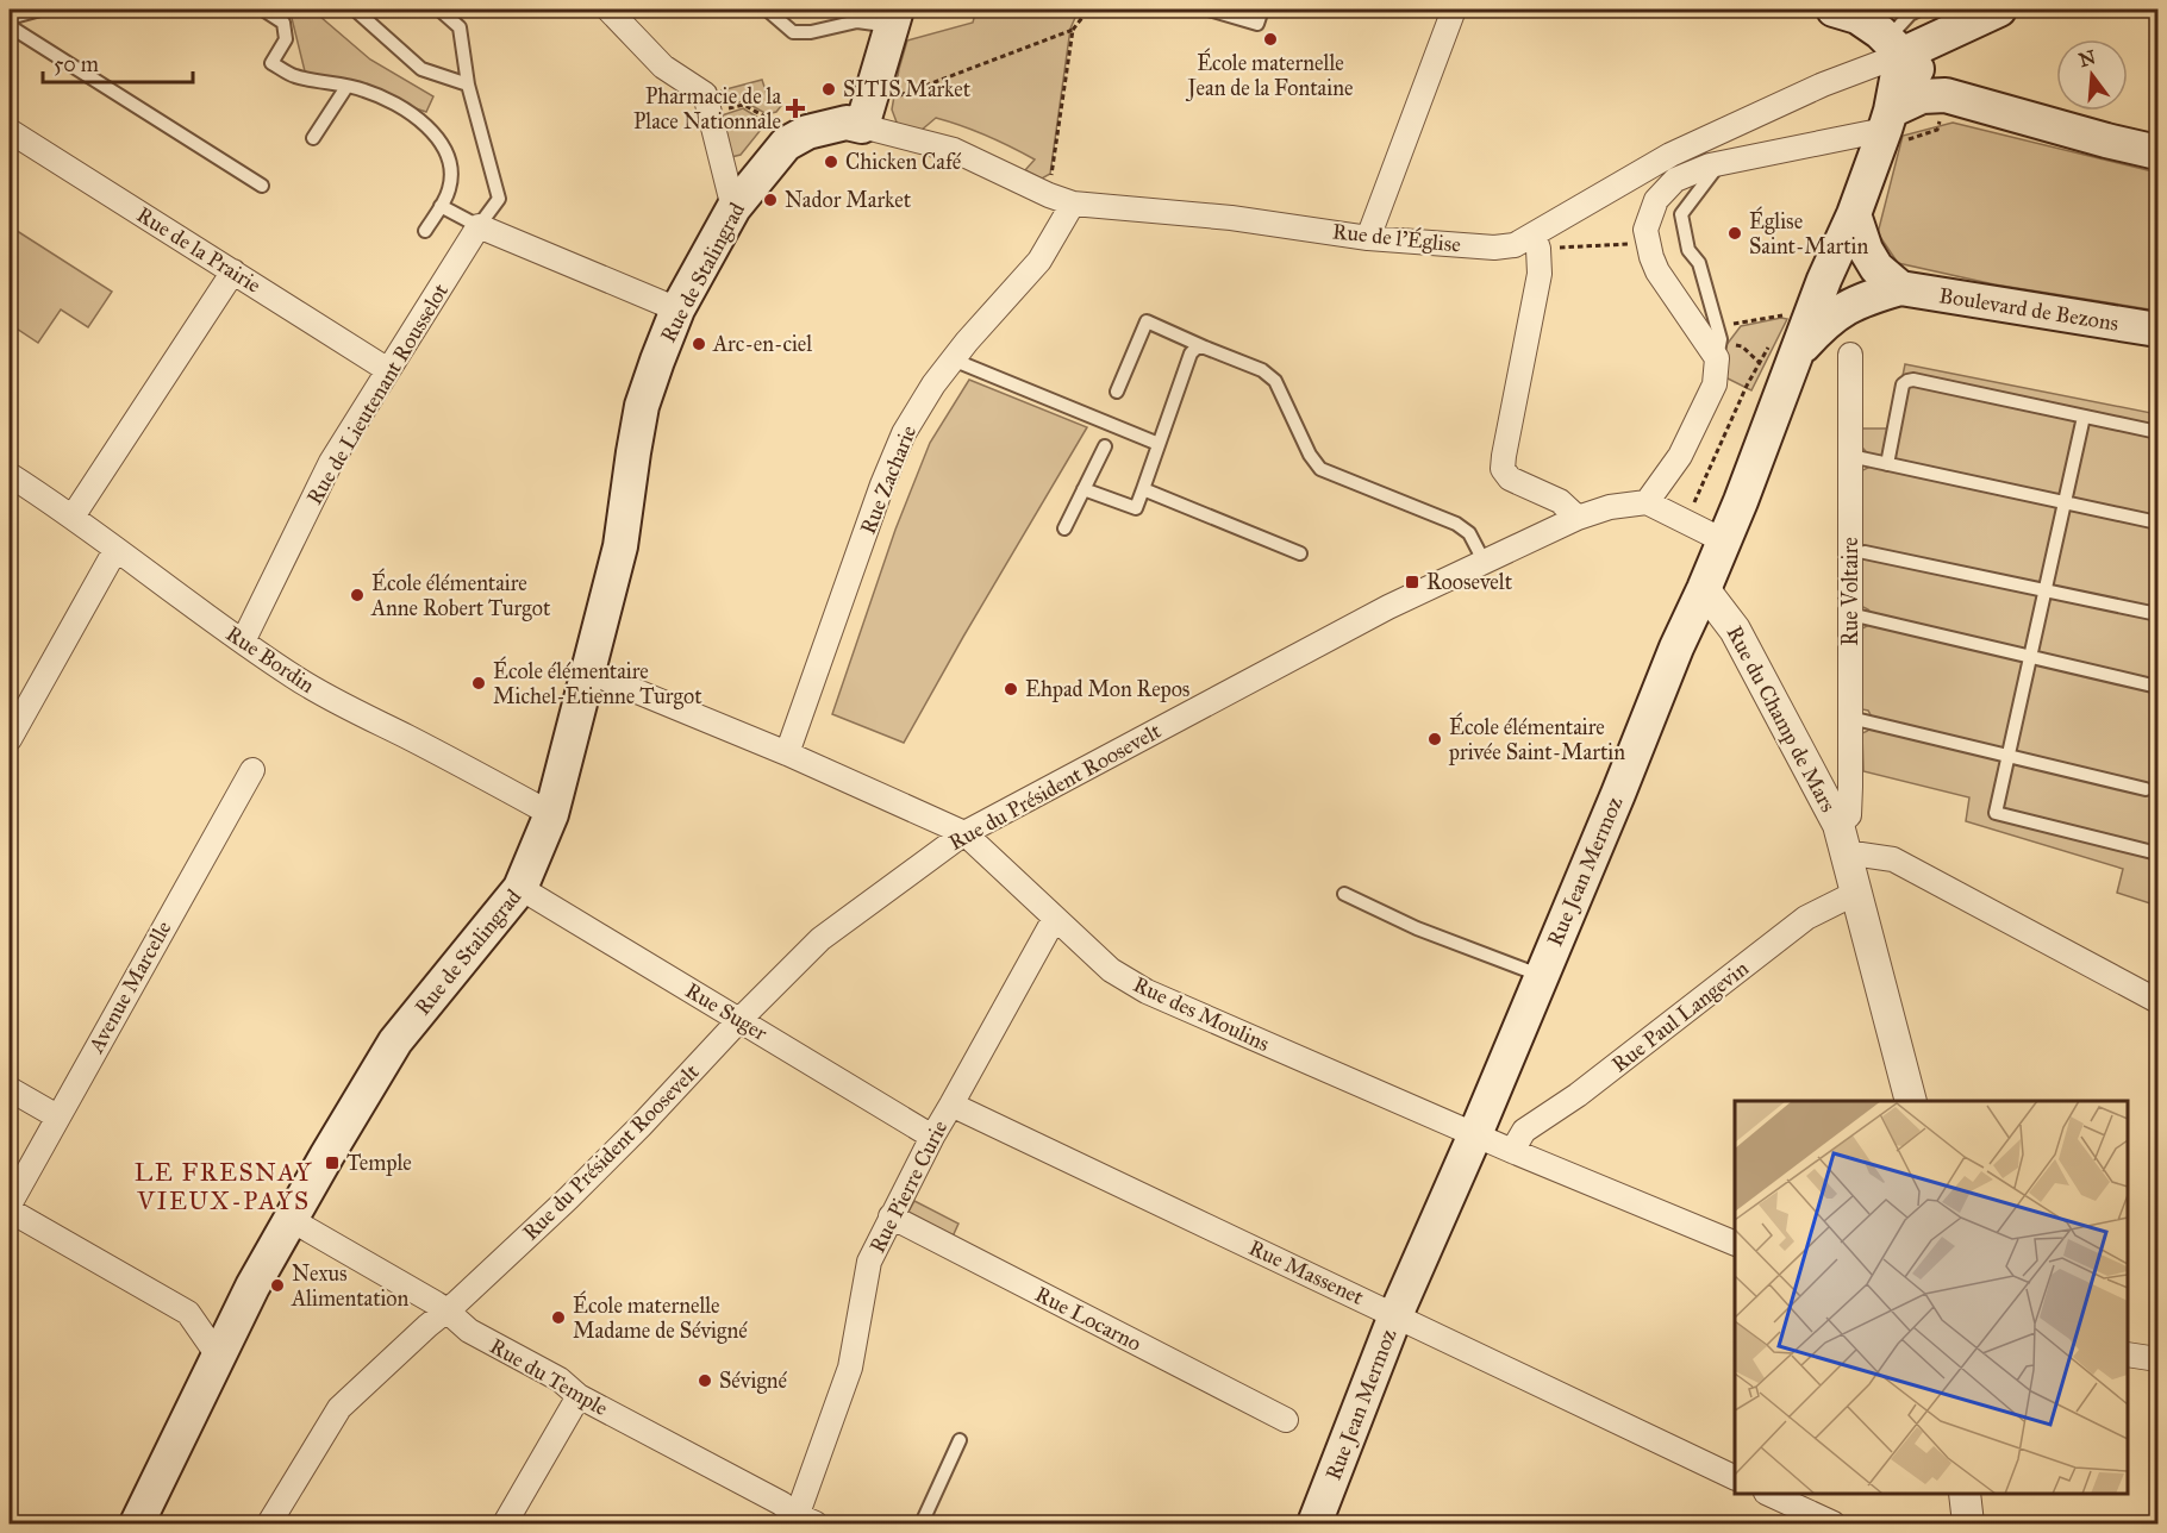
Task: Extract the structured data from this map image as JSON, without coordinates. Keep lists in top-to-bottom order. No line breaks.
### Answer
{"streets":{"main road":["Rue de Stalingrad","Boulevard de Bezons","Rue Jean Mermoz"],"street":["Rue de l'Église","Rue de la Prairie","Rue de Lieutenant Rousselot","Rue Zacharie","Rue Voltaire","Rue Bordin","Rue du Champ de Mars","Rue du Président Roosevelt","Avenue Marcelle","Rue Suger","Rue des Moulins","Rue Paul Langevin","Rue Pierre Curie","Rue Massenet","Rue Locarno","Rue du Temple"]},"crossings":[["Rue de l'Église","Rue de Stalingrad"],["Rue de l'Église","Rue Zacharie"],["Rue de l'Église","Rue Jean Mermoz"],["Rue de la Prairie","Rue de Lieutenant Rousselot"],["Rue de Stalingrad","Rue Bordin"],["Rue de Stalingrad","Rue Suger"],["Rue de Stalingrad","Rue des Moulins"],["Rue de Stalingrad","Rue du Temple"],["Boulevard de Bezons","Rue Jean Mermoz"],["Rue de Lieutenant Rousselot","Rue Bordin"],["Rue Zacharie","Rue des Moulins"],["Rue Voltaire","Rue du Champ de Mars"],["Rue du Champ de Mars","Rue Jean Mermoz"],["Rue du Président Roosevelt","Rue Suger"],["Rue du Président Roosevelt","Rue des Moulins"],["Rue du Président Roosevelt","Rue du Temple"],["Rue Jean Mermoz","Rue des Moulins"],["Rue Jean Mermoz","Rue Massenet"],["Rue Suger","Rue Pierre Curie"],["Rue des Moulins","Rue Paul Langevin"],["Rue des Moulins","Rue Pierre Curie"],["Rue Pierre Curie","Rue Massenet"],["Rue Pierre Curie","Rue Locarno"],["Rue Pierre Curie","Rue du Temple"]],"districts":["LE FRESNAY VIEUX-PAYS"],"places":{"other":["École maternelle Jean de la Fontaine","SITIS Market","Chicken Café","Nador Market","Église Saint-Martin","Arc-en-ciel","École élémentaire Anne Robert Turgot","École élémentaire Michel-Etienne Turgot","Ehpad Mon Repos","École élémentaire privée Saint-Martin","Nexus Alimentation","École maternelle Madame de Sévigné","Sévigné"],"health":["Pharmacie de la Place Nationnale"],"transit":["Roosevelt","Temple"]},"scale_bar":"50 m","north":"top"}
